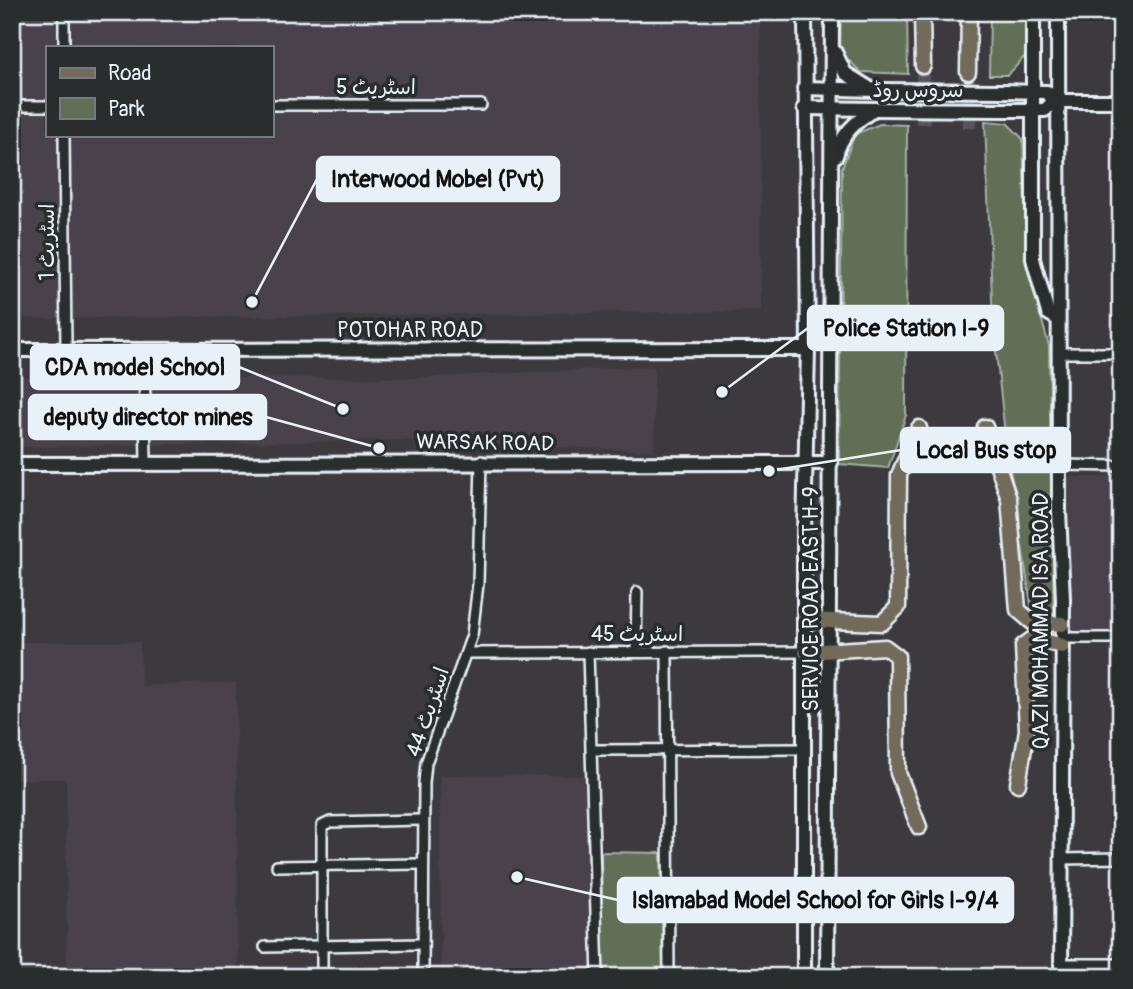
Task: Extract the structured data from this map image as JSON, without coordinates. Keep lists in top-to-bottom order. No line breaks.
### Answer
{"streets":{"street":["اسٹریٹ 5","سروس روڈ","اسٹریٹ 1","POTOHAR ROAD","WARSAK ROAD","SERVICE ROAD EAST H-9","QAZI MOHAMMAD ISA ROAD","اسٹریٹ 45","اسٹریٹ 44"]},"crossings":[["سروس روڈ","SERVICE ROAD EAST H-9"],["سروس روڈ","QAZI MOHAMMAD ISA ROAD"],["اسٹریٹ 1","POTOHAR ROAD"],["POTOHAR ROAD","SERVICE ROAD EAST H-9"],["WARSAK ROAD","SERVICE ROAD EAST H-9"],["WARSAK ROAD","اسٹریٹ 44"],["SERVICE ROAD EAST H-9","اسٹریٹ 45"],["اسٹریٹ 45","اسٹریٹ 44"]],"places":["Interwood Mobel (Pvt)","Police Station I-9","CDA model School","deputy director mines","Local Bus stop","Islamabad Model School for Girls I-9/4"],"legend":["Road","Park"]}
